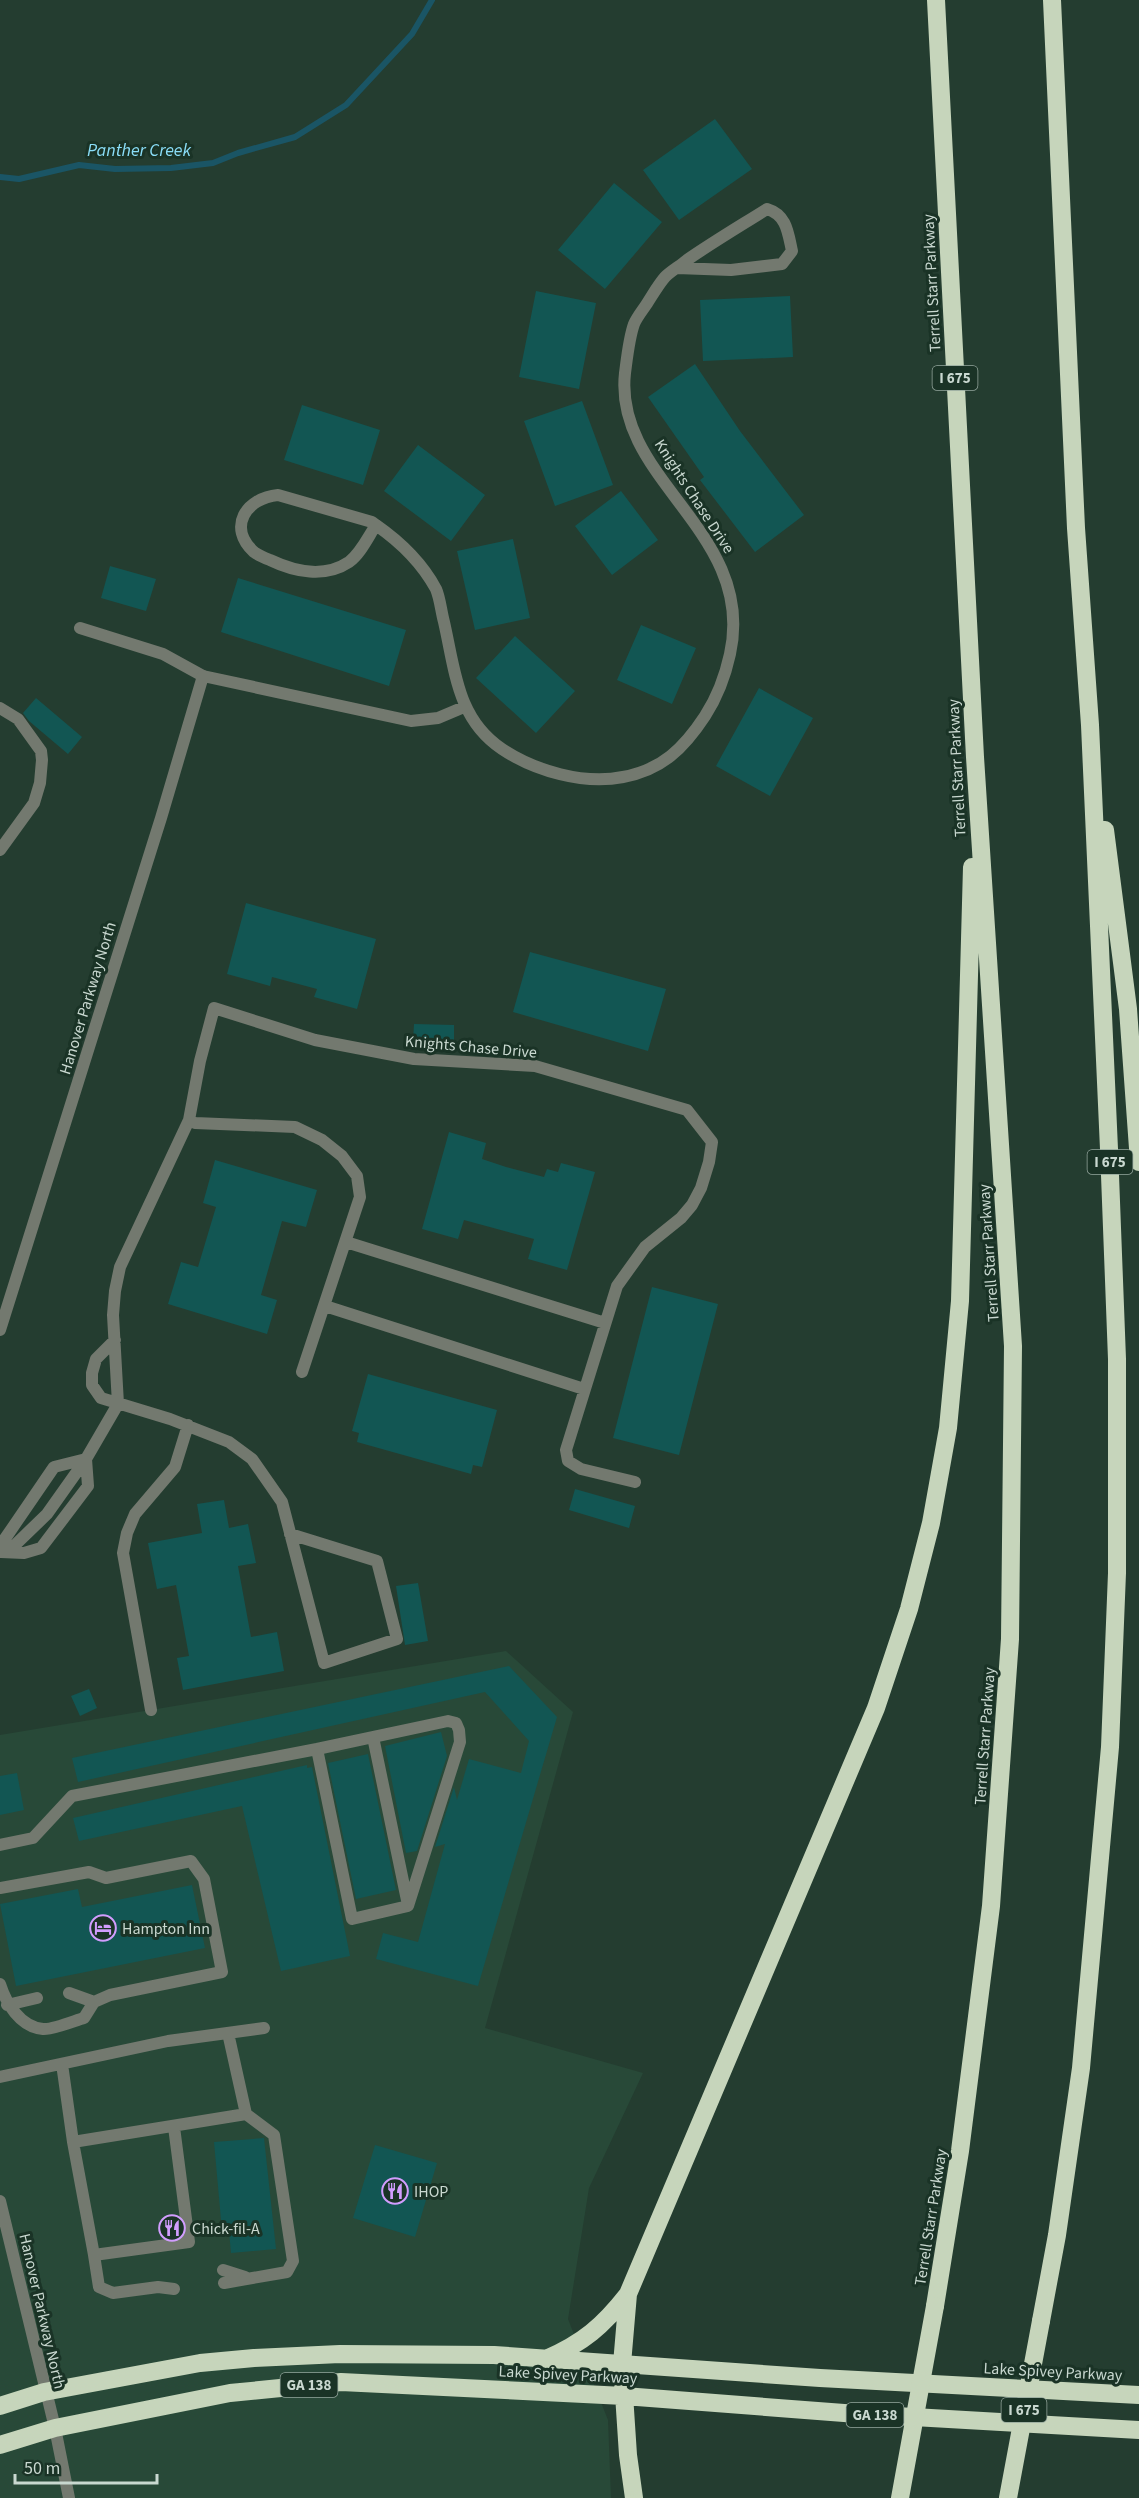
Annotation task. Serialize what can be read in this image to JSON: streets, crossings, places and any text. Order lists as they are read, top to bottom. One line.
{"streets":{"highway":["Terrell Starr Parkway","I 675","Lake Spivey Parkway","GA 138"],"street":["Knights Chase Drive","Hanover Parkway North"]},"crossings":[["Hanover Parkway North","Lake Spivey Parkway"]],"water":["Panther Creek"],"places":{"hotel":["Hampton Inn"],"restaurant":["IHOP","Chick-fil-A"]},"scale_bar":"50 m"}
